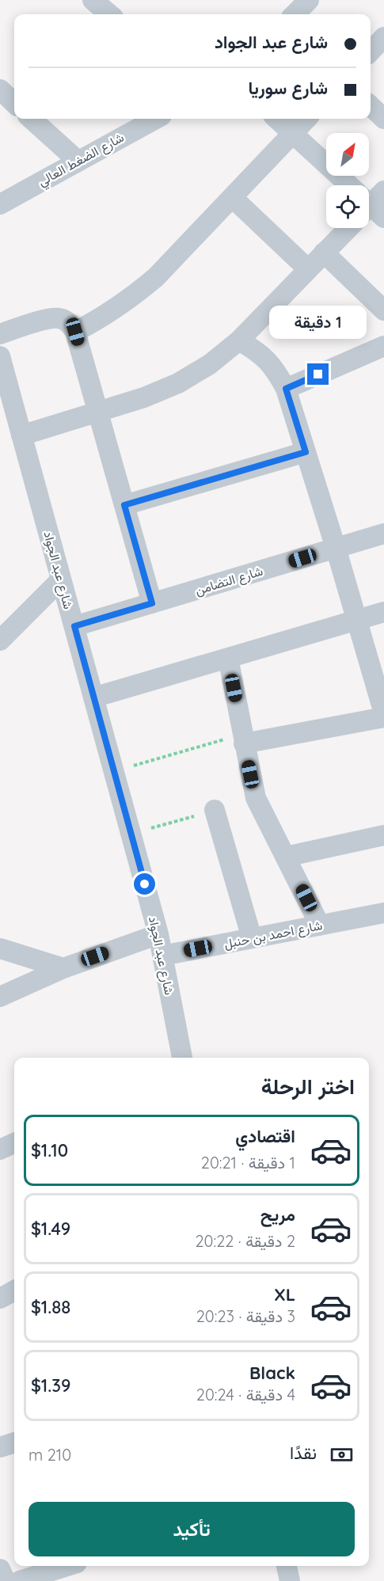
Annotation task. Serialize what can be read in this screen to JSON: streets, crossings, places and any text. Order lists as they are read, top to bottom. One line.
{"streets":{"street":["شارع الضغط العالي","شارع عبد الجواد","شارع التضامن","شارع احمد بن حنبل"]},"crossings":[["شارع عبد الجواد","شارع التضامن"],["شارع عبد الجواد","شارع احمد بن حنبل"]],"north":"top right","page":{"banner":["شارع عبد الجواد","شارع سوريا"],"bubble":"1 دقيقة","heading":"اختر الرحلة","list":[{"name":"اقتصادي","note":"1 دقيقة · 20:21","value":"$1.10"},{"name":"مريح","note":"2 دقيقة · 20:22","value":"$1.49"},{"name":"XL","note":"3 دقيقة · 20:23","value":"$1.88"},{"name":"Black","note":"4 دقيقة · 20:24","value":"$1.39"}],"pay":["نقدًا","210 m"],"buttons":"تأكيد"}}
